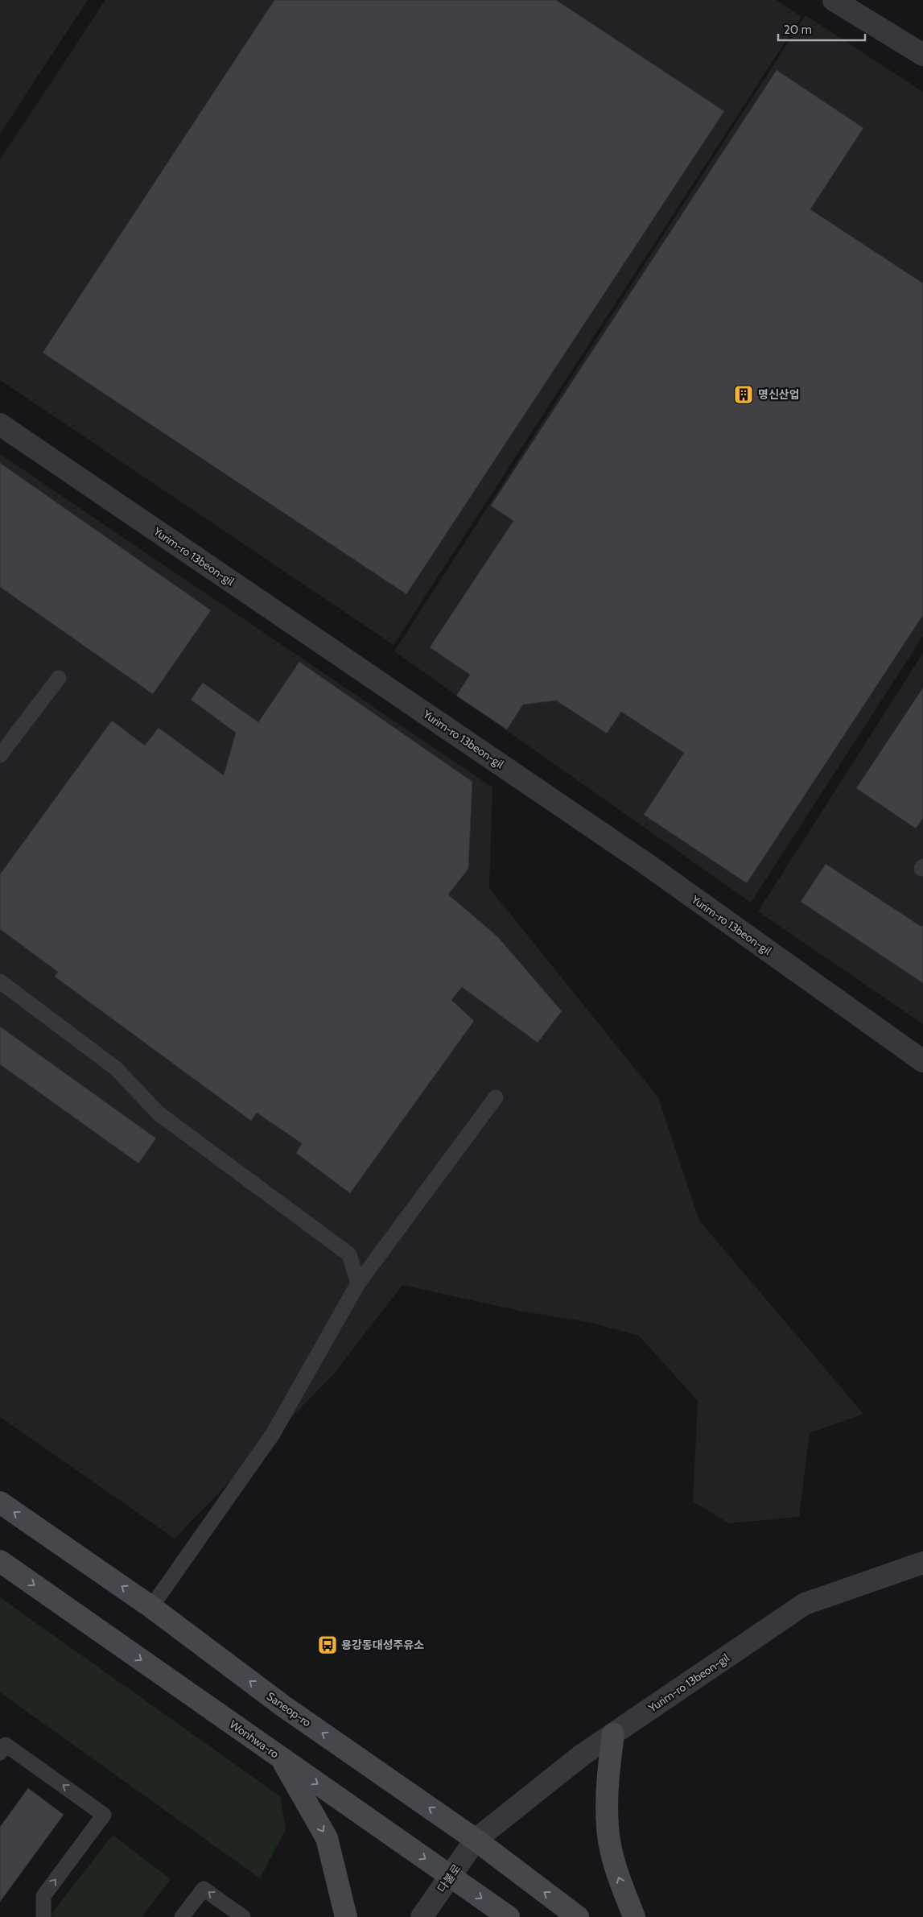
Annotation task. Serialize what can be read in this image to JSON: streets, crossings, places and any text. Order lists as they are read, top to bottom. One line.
{"streets":{"street":["Yurim-ro 13beon-gil","Saneop-ro","Wonhwa-ro","다불로"]},"crossings":[["Yurim-ro 13beon-gil","Saneop-ro"],["Yurim-ro 13beon-gil","다불로"],["Saneop-ro","다불로"],["Wonhwa-ro","다불로"]],"one_way":["Saneop-ro","Wonhwa-ro"],"places":{"building":["명신산업"],"bus stop":["용강동대성주유소"]},"scale_bar":"20 m"}
